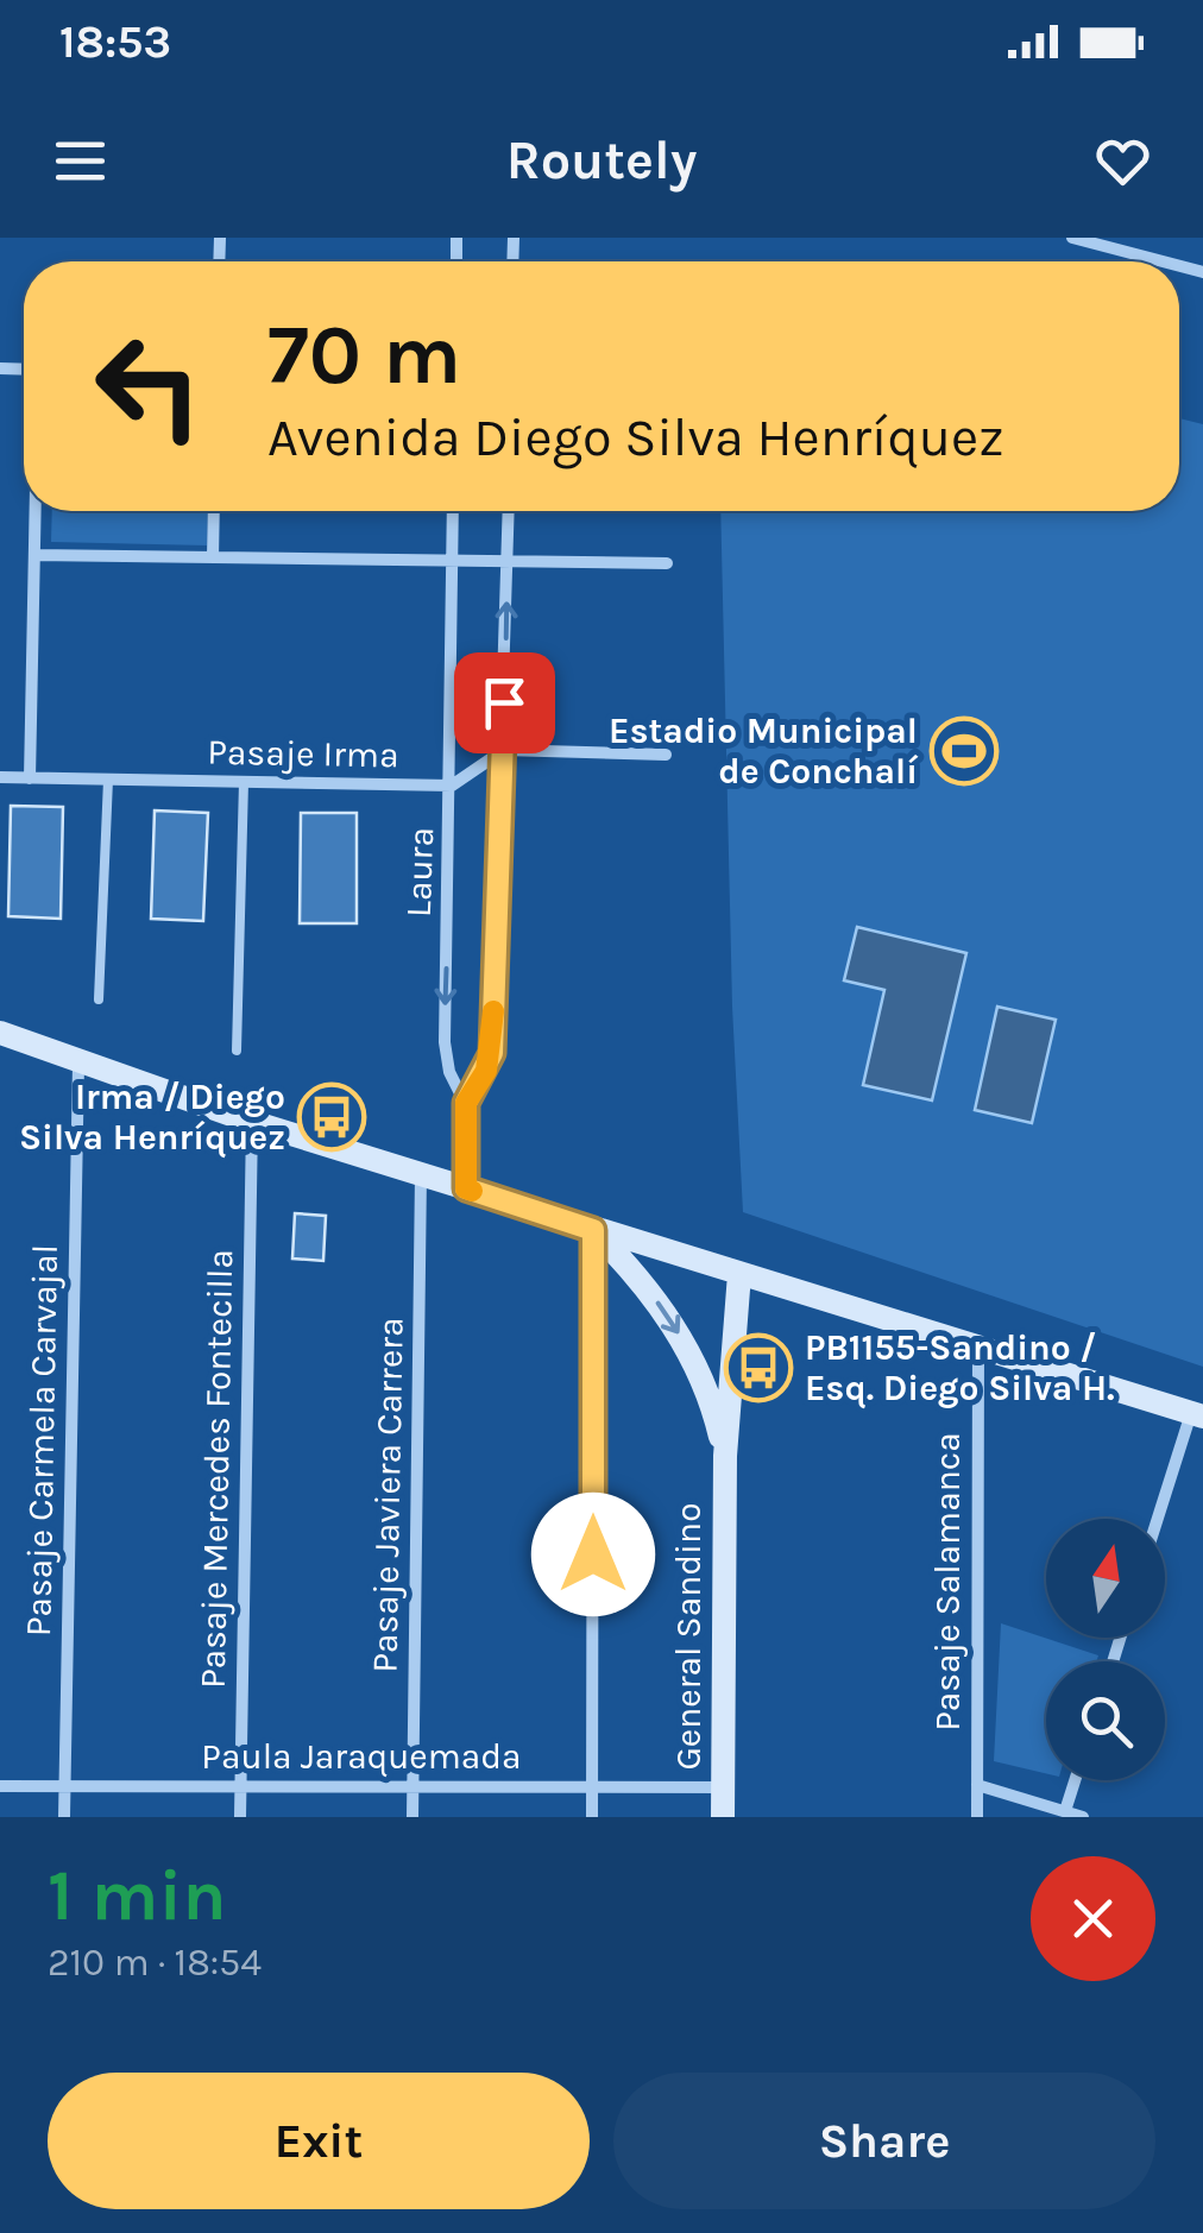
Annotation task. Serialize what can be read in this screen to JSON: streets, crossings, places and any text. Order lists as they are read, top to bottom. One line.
{"streets":{"main road":["General Sandino"],"street":["Pasaje Irma","Laura","Pasaje Carmela Carvajal","Pasaje Mercedes Fontecilla","Pasaje Javiera Carrera","Pasaje Salamanca","Paula Jaraquemada"]},"crossings":[["Pasaje Irma","Laura"],["Pasaje Carmela Carvajal","Paula Jaraquemada"],["Pasaje Mercedes Fontecilla","Paula Jaraquemada"],["Pasaje Javiera Carrera","Paula Jaraquemada"],["General Sandino","Paula Jaraquemada"]],"places":{"sports":["Estadio Municipal de Conchalí"],"bus stop":["Irma / Diego Silva Henríquez","PB1155-Sandino / Esq. Diego Silva H."]},"north":"top","page":{"status":"18:53","header":"Routely","turn":["70 m","Avenida Diego Silva Henríquez"],"heading":["1 min","210 m · 18:54"],"buttons":["Exit","Share"]}}
